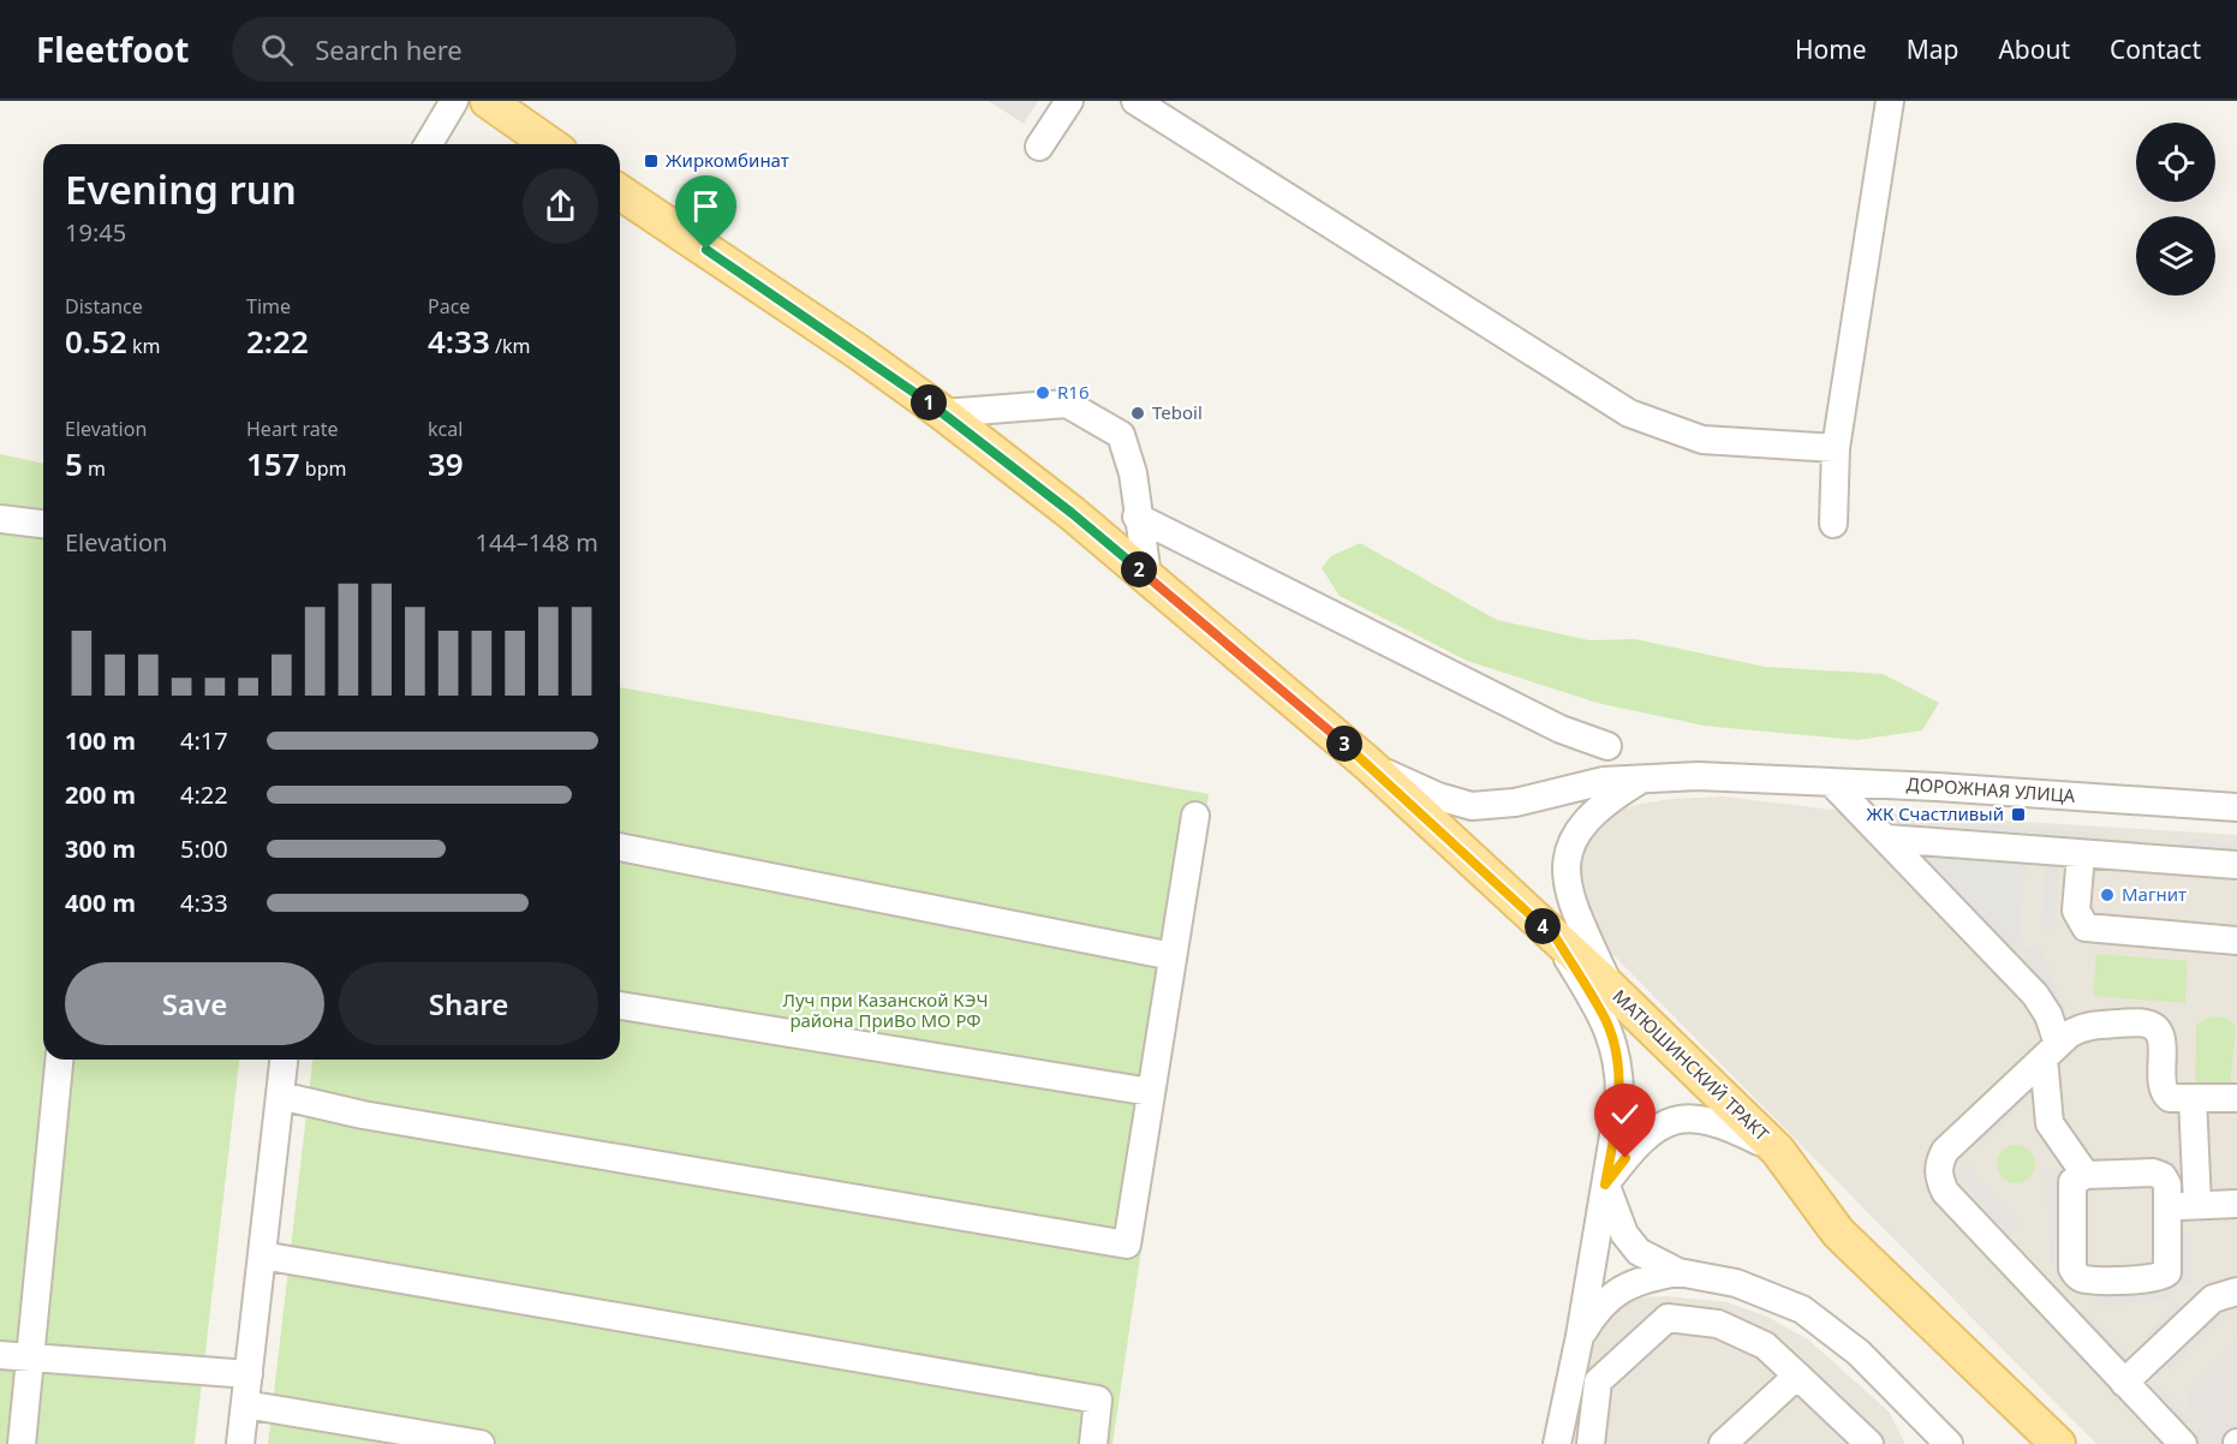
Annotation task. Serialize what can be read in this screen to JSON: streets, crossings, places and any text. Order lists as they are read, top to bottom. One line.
{"streets":{"main road":["МАТЮШИНСКИЙ ТРАКТ"],"street":["ДОРОЖНАЯ УЛИЦА"]},"crossings":[["ДОРОЖНАЯ УЛИЦА","МАТЮШИНСКИЙ ТРАКТ"]],"parks":["Луч при Казанской КЭЧ района ПриВо МО РФ"],"places":{"transit":["Жиркомбинат","ЖК Счастливый"],"other":["R16","Teboil","Магнит"]},"page":{"header":"Fleetfoot","search":"Search here","nav":["Home","Map","About","Contact"],"heading":["Evening run","19:45"],"stats":[["Distance","0.52 km"],["Time","2:22"],["Pace","4:33 /km"],["Elevation","5 m"],["Heart rate","157 bpm"],["kcal","39"]],"pins":["1","2","3","4"],"chart":["Elevation","144–148 m"],"list":[{"name":"100 m","note":"4:17"},{"name":"200 m","note":"4:22"},{"name":"300 m","note":"5:00"},{"name":"400 m","note":"4:33"}],"buttons":["Save","Share"]}}
